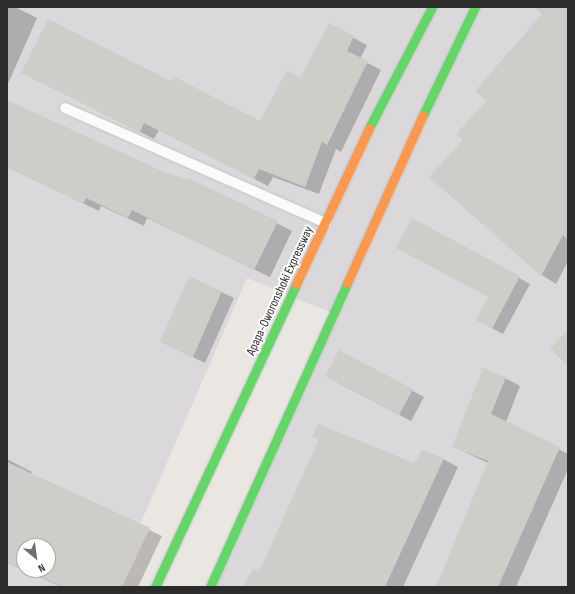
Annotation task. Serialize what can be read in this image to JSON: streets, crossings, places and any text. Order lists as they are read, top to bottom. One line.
{"streets":{"main road":["Apapa-Oworonshoki Expressway"]},"north":"bottom right"}
